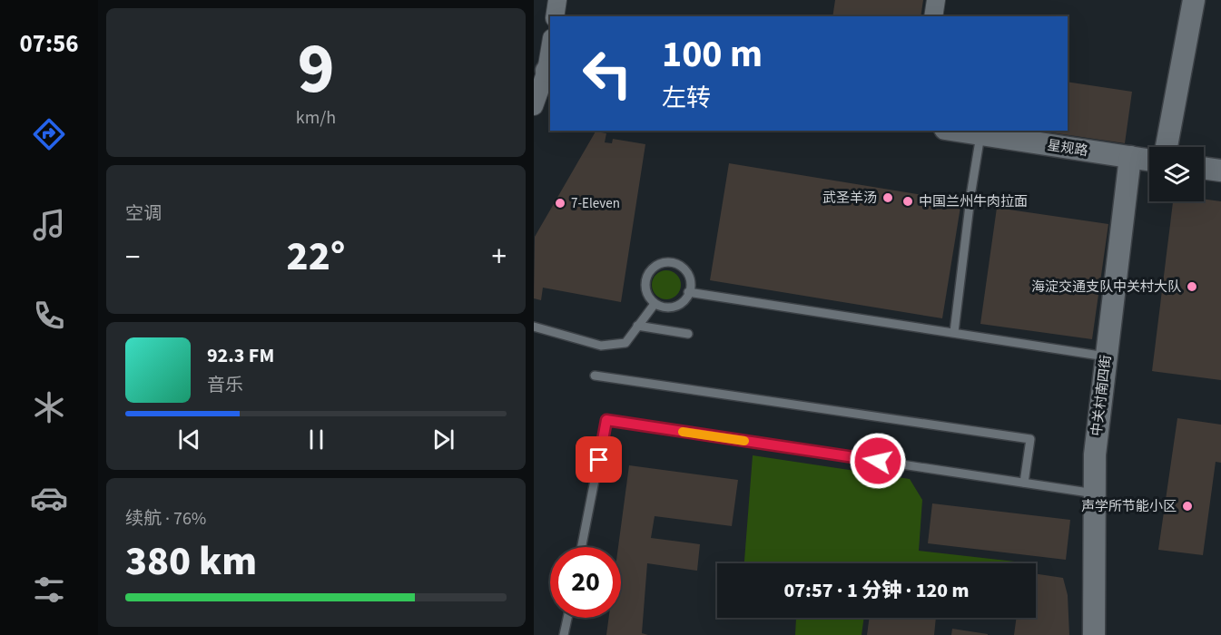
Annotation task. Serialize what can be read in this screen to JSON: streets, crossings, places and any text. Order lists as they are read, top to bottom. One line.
{"streets":{"street":["星规路","中关村南四街"]},"crossings":[["星规路","中关村南四街"]],"places":["武圣羊汤","中国兰州牛肉拉面","7-Eleven","海淀交通支队中关村大队","声学所节能小区"],"page":{"tabs":"07:56","tile":[["9","km/h"],"空调",["续航 · 76%","380 km"]],"turn":["100 m","左转"],"heat":["−","22°","+"],"song":["92.3 FM","音乐"],"limit":"20","trip":"07:57 · 1 分钟 · 120 m"}}
